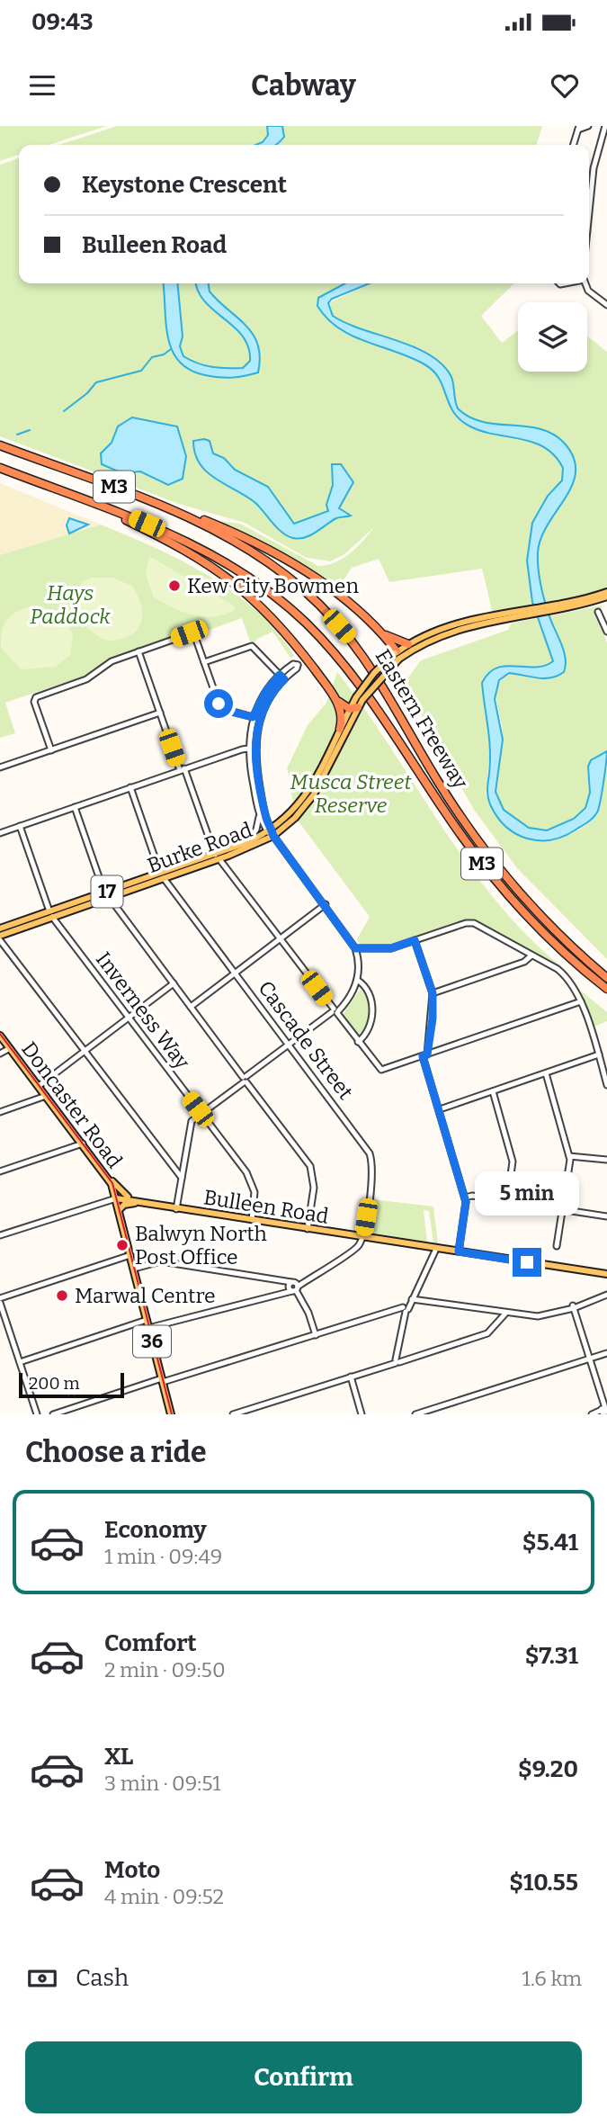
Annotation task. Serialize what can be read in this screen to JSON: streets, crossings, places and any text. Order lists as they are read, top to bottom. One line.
{"streets":{"highway":["M3","Eastern Freeway"],"main road":["Burke Road","17","Doncaster Road","Bulleen Road","36"],"street":["Inverness Way","Cascade Street"]},"crossings":[["Burke Road","Inverness Way"],["Burke Road","Cascade Street"],["Inverness Way","Bulleen Road"],["Cascade Street","Bulleen Road"],["Doncaster Road","Bulleen Road"]],"parks":["Hays Paddock","Musca Street Reserve"],"places":["Kew City Bowmen","Balwyn North Post Office","Marwal Centre"],"scale_bar":"200 m","page":{"status":"09:43","header":"Cabway","banner":["Keystone Crescent","Bulleen Road"],"bubble":"5 min","scale":"200 m","heading":"Choose a ride","list":[{"name":"Economy","note":"1 min · 09:49","value":"$5.41"},{"name":"Comfort","note":"2 min · 09:50","value":"$7.31"},{"name":"XL","note":"3 min · 09:51","value":"$9.20"},{"name":"Moto","note":"4 min · 09:52","value":"$10.55"}],"pay":["Cash","1.6 km"],"buttons":"Confirm"}}
